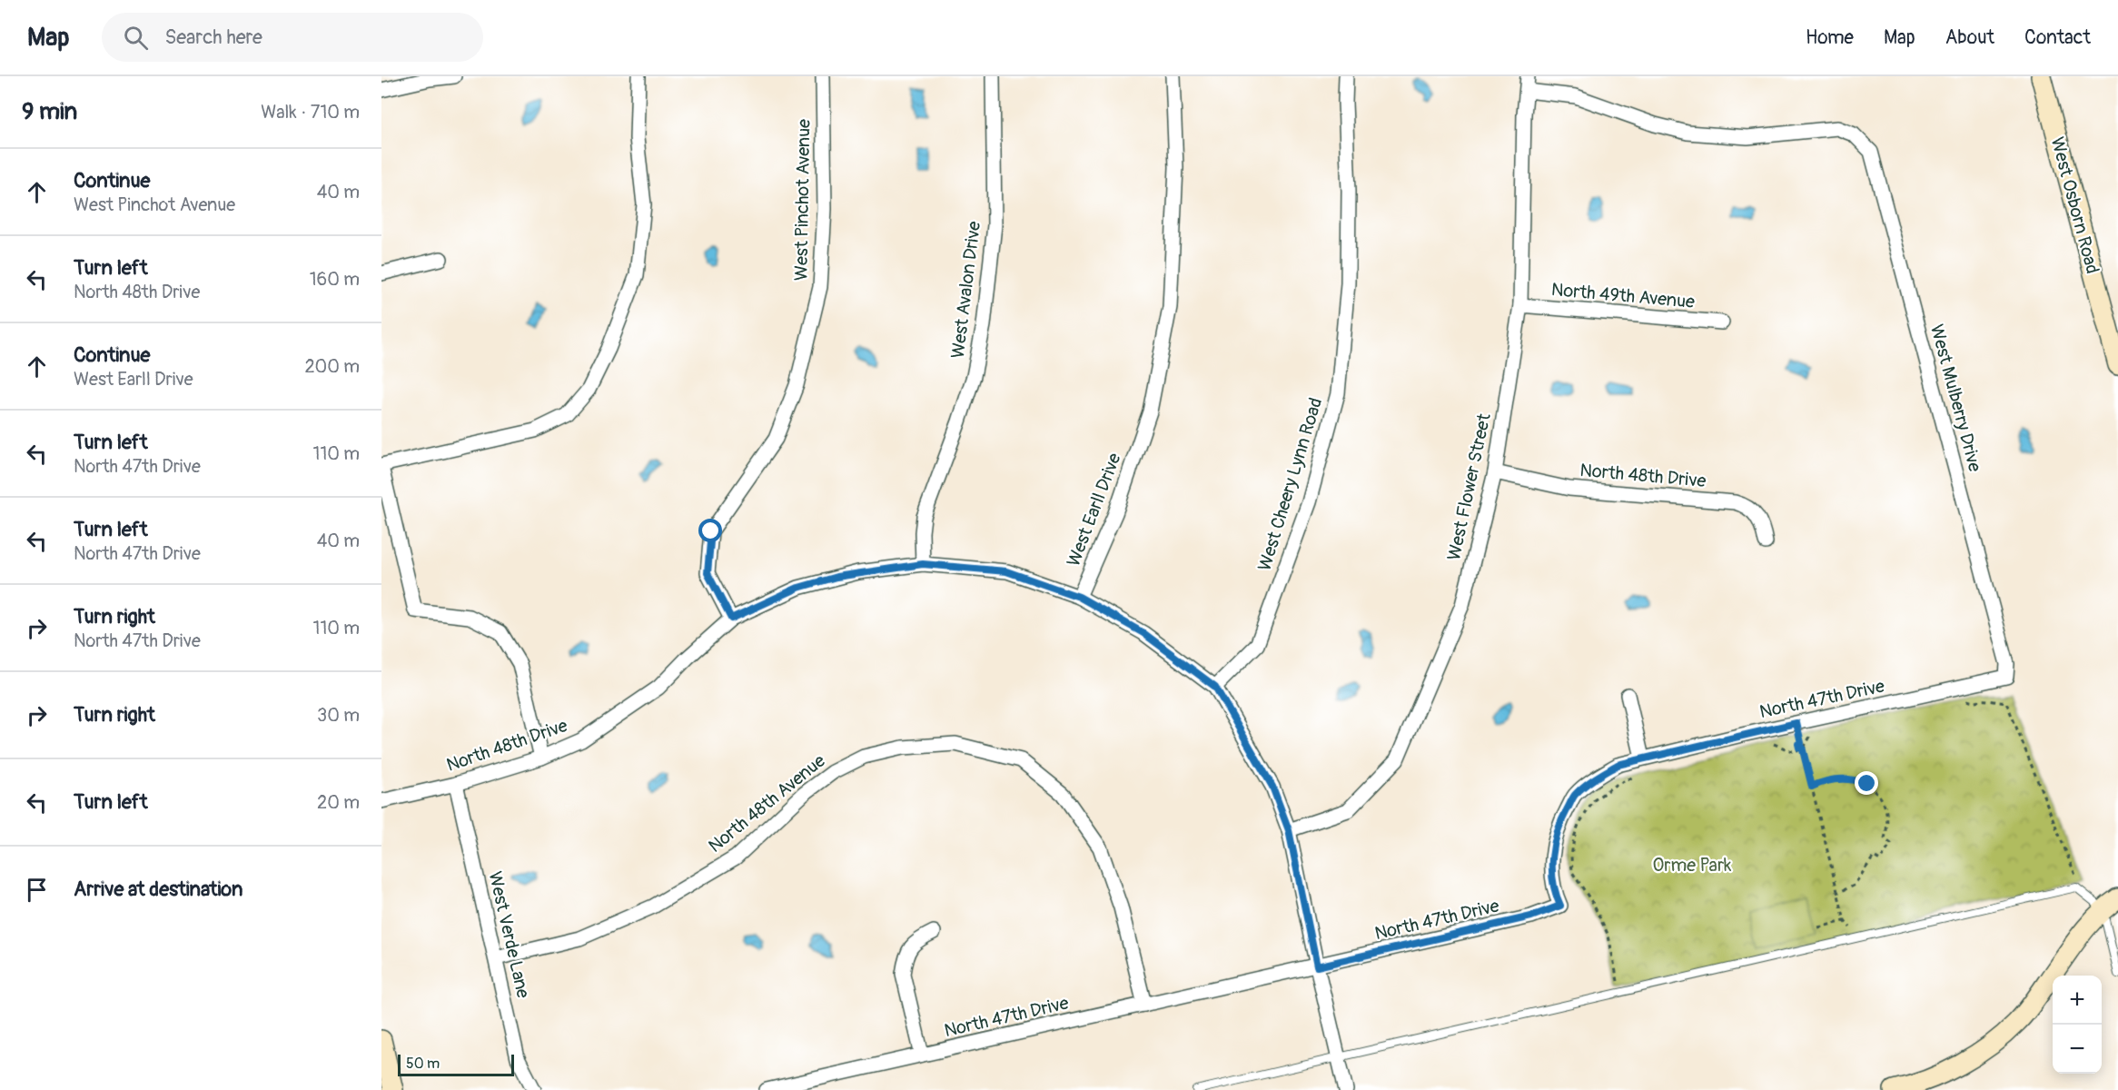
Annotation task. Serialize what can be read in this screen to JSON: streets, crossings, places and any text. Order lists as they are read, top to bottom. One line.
{"streets":{"street":["West Pinchot Avenue","West Osborn Road","West Avalon Drive","North 49th Avenue","West Mulberry Drive","North 48th Drive","West Cheery Lynn Road","West Flower Street","West Earll Drive","North 47th Drive","North 48th Avenue","West Verde Lane"]},"crossings":[["West Pinchot Avenue","North 48th Drive"],["West Avalon Drive","North 48th Drive"],["North 49th Avenue","West Flower Street"],["West Mulberry Drive","West Flower Street"],["West Mulberry Drive","North 47th Drive"],["North 48th Drive","West Flower Street"],["North 48th Drive","West Earll Drive"],["North 48th Drive","West Verde Lane"],["North 47th Drive","North 48th Avenue"],["North 48th Avenue","West Verde Lane"]],"parks":["Orme Park"],"scale_bar":"50 m","page":{"header":"Map","search":"Search here","nav":["Home","Map","About","Contact"],"heading":["9 min","Walk · 710 m"],"list":[["Continue","West Pinchot Avenue","40 m"],["Turn left","North 48th Drive","160 m"],["Continue","West Earll Drive","200 m"],["Turn left","North 47th Drive","110 m"],["Turn left","North 47th Drive","40 m"],["Turn right","North 47th Drive","110 m"],["Turn right","30 m"],["Turn left","20 m"],"Arrive at destination"],"map_buttons":["+","−"],"scale":"50 m"}}
